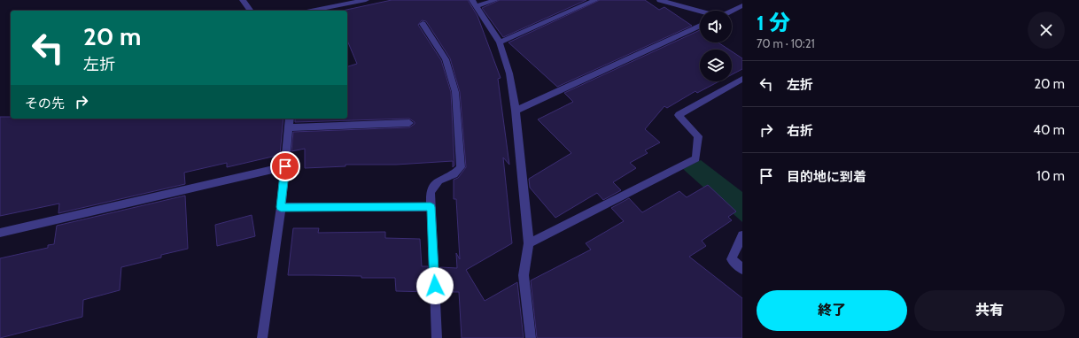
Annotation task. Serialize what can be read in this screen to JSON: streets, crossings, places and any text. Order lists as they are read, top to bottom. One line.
{"page":{"heading":["1 分","70 m · 10:21"],"turn":["20 m","左折"],"list":[{"name":"左折","value":"20 m"},{"name":"右折","value":"40 m"},{"name":"目的地に到着","value":"10 m"}],"then":"その先","buttons":["終了","共有"]}}
